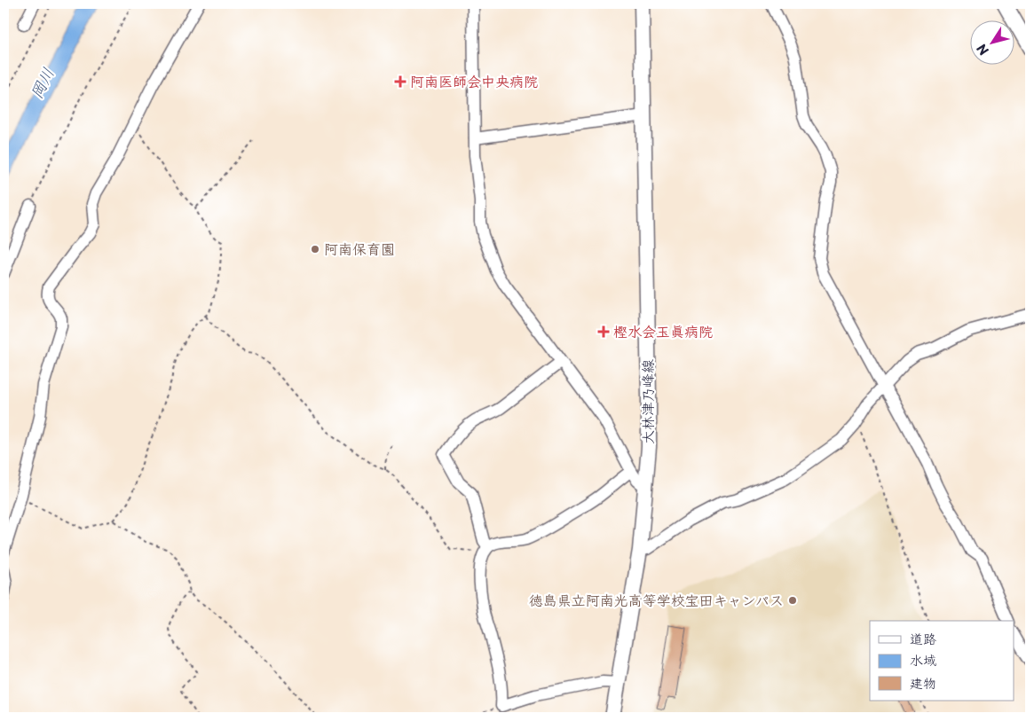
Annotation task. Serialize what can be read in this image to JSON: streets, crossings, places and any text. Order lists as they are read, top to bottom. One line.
{"streets":{"main road":["大林津乃峰線"]},"water":["岡川"],"places":{"health":["阿南医師会中央病院","樫水会玉眞病院"],"other":["阿南保育園","徳島県立阿南光高等学校宝田キャンパス"]},"legend":["道路","水域","建物"],"north":"bottom left"}
